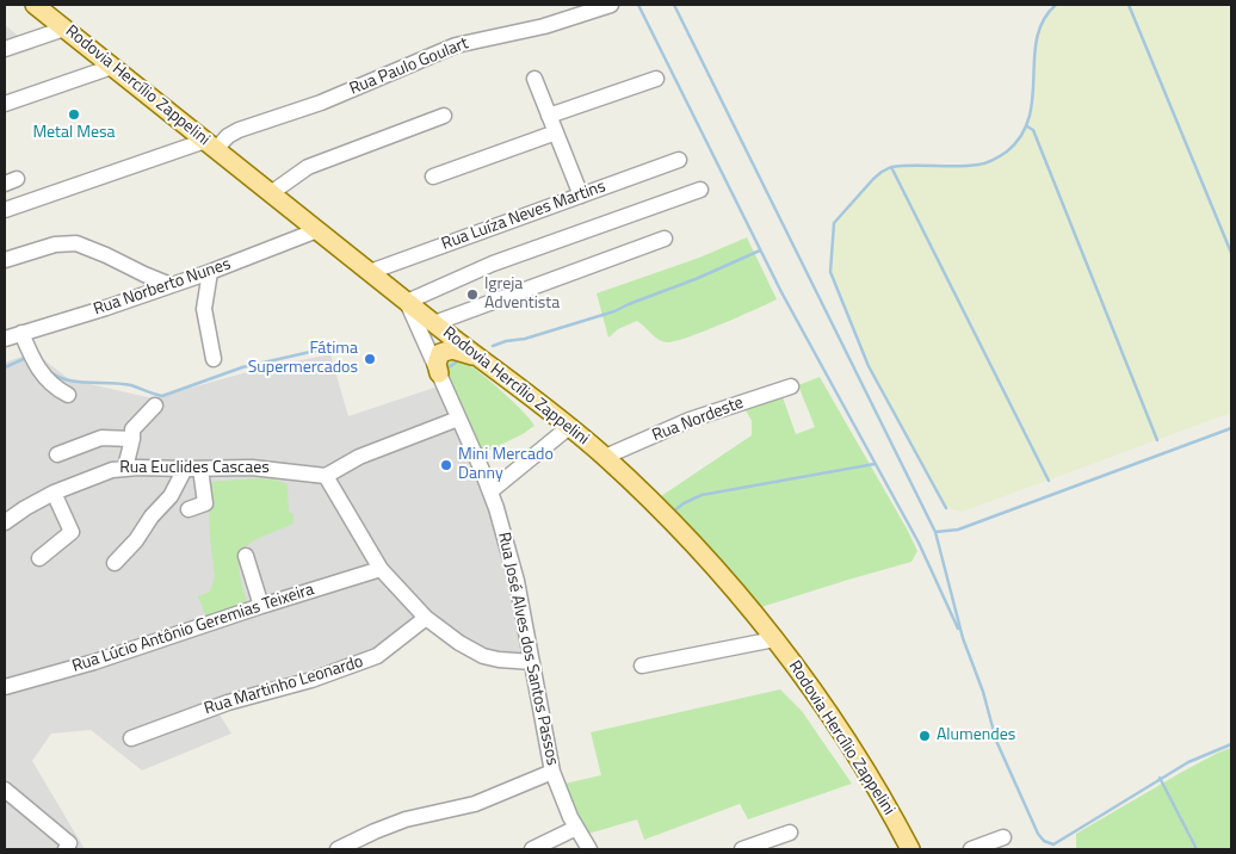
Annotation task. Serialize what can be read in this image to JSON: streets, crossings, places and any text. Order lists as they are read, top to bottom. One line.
{"streets":{"main road":["Rodovia Hercílio Zappelini"],"street":["Rua Paulo Goulart","Rua Luíza Neves Martins","Rua Norberto Nunes","Rua Nordeste","Rua Euclides Cascaes","Rua Lúcio Antônio Geremias Teixeira","Rua José Alves dos Santos Passos","Rua Martinho Leonardo"]},"crossings":[["Rua Paulo Goulart","Rodovia Hercílio Zappelini"],["Rodovia Hercílio Zappelini","Rua Luíza Neves Martins"],["Rodovia Hercílio Zappelini","Rua Norberto Nunes"],["Rodovia Hercílio Zappelini","Rua Nordeste"],["Rodovia Hercílio Zappelini","Rua José Alves dos Santos Passos"]],"places":["Metal Mesa","Igreja Adventista","Fátima Supermercados","Mini Mercado Danny","Alumendes"]}
